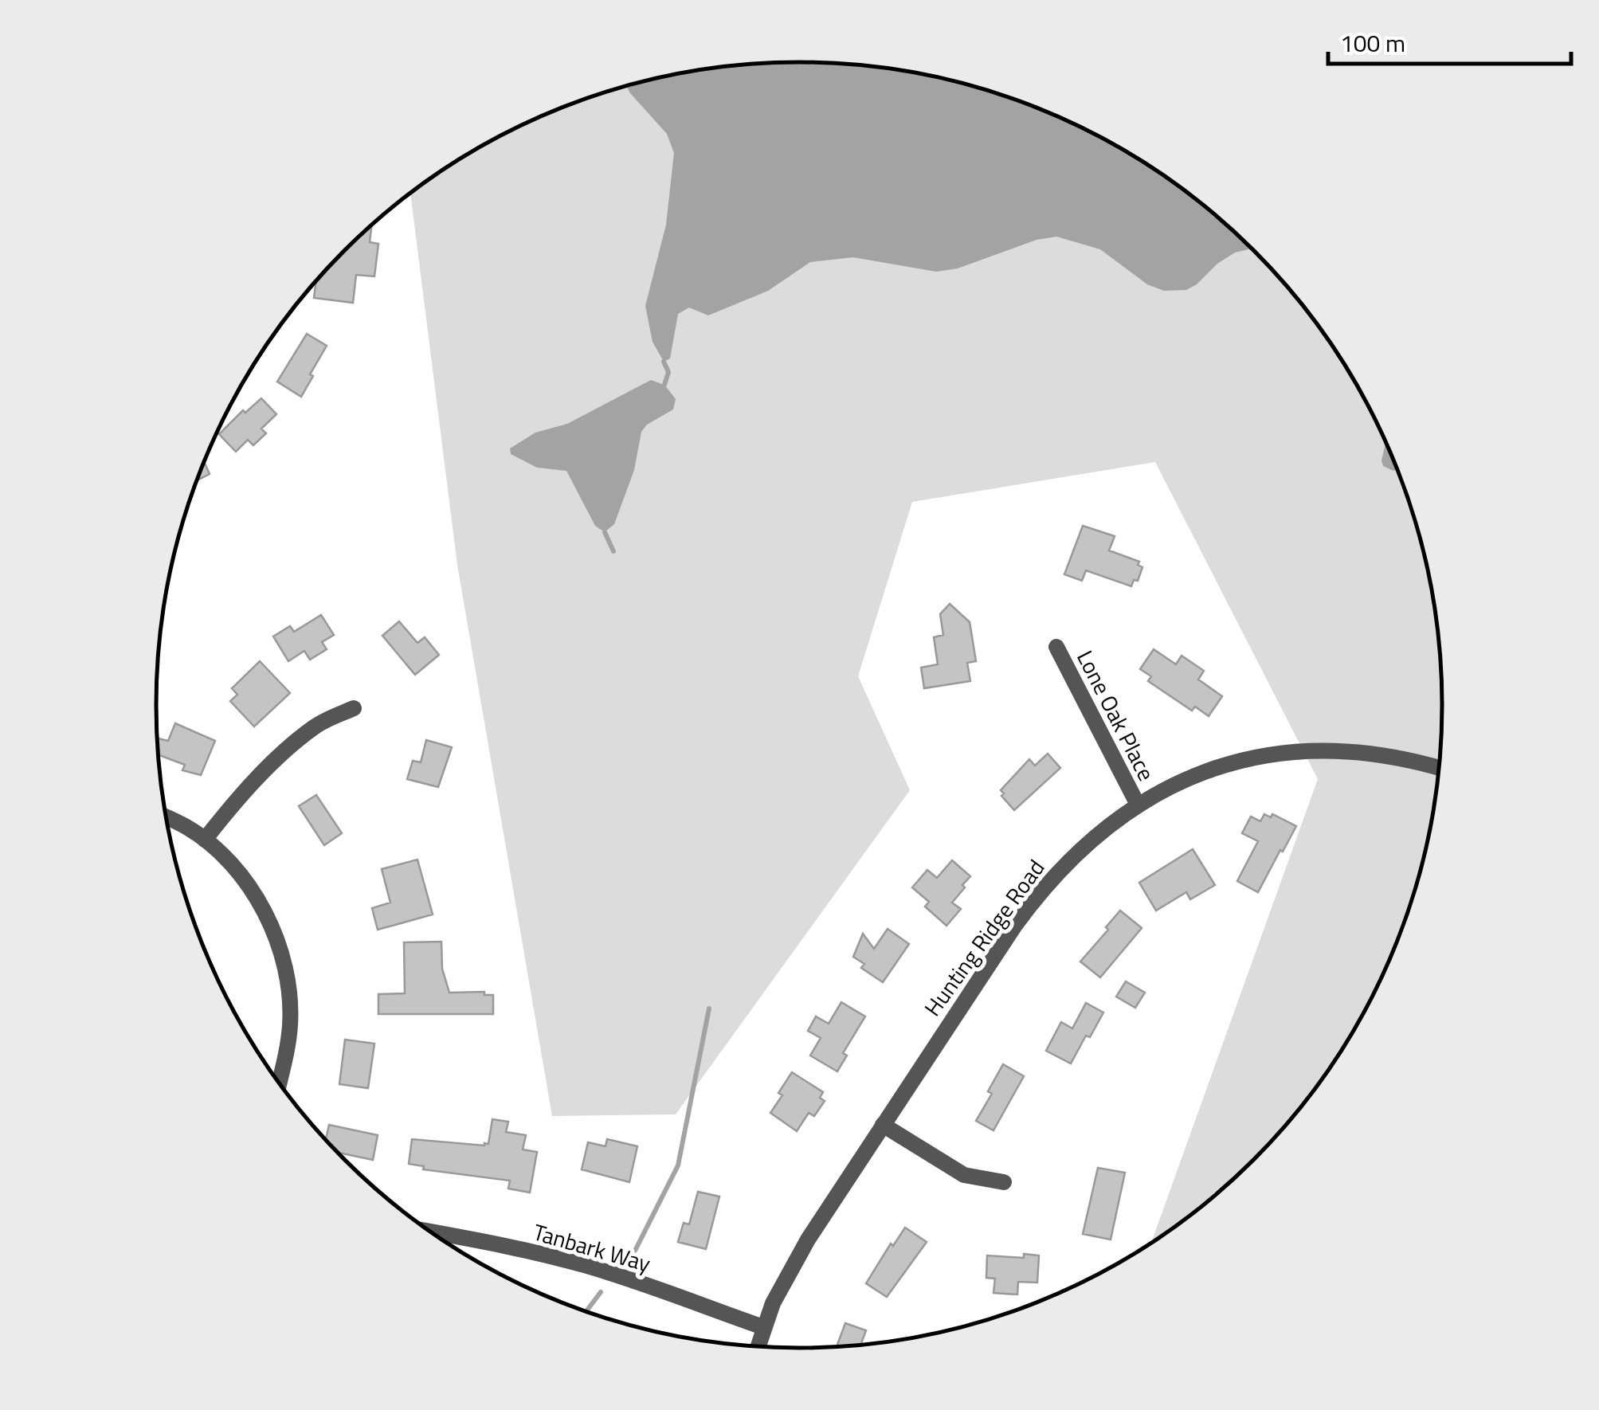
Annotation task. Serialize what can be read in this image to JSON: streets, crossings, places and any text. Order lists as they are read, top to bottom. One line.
{"streets":{"street":["Lone Oak Place","Hunting Ridge Road","Tanbark Way"]},"crossings":[["Lone Oak Place","Hunting Ridge Road"],["Hunting Ridge Road","Tanbark Way"]],"scale_bar":"100 m"}
